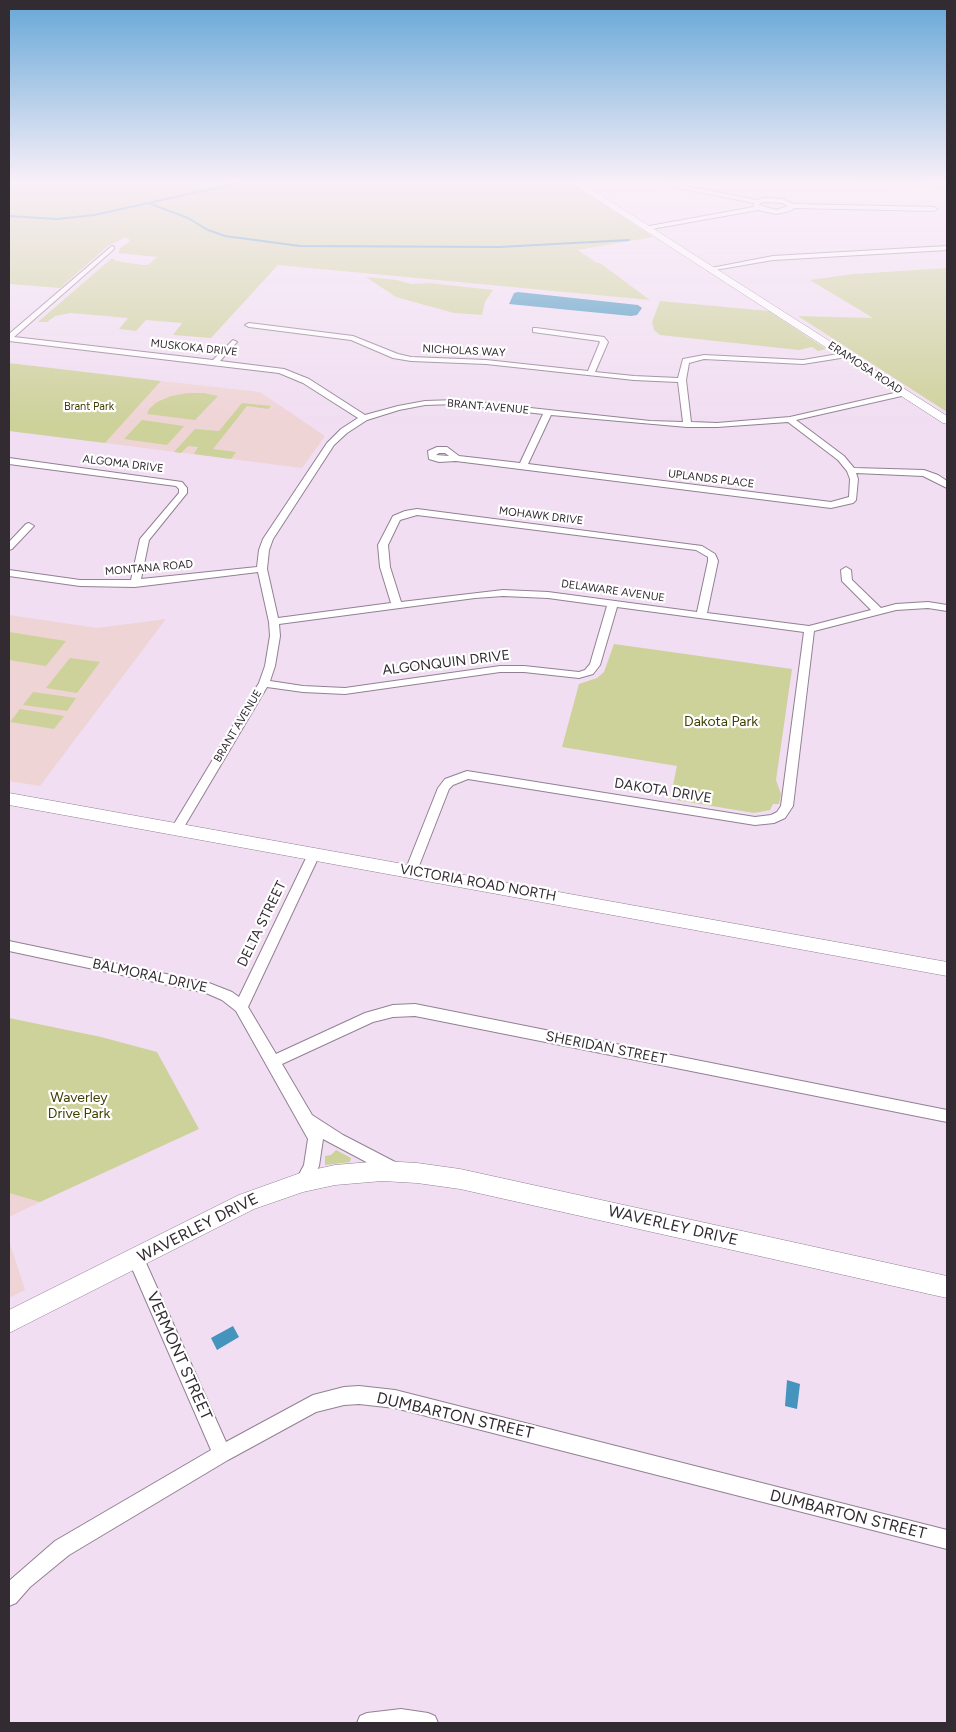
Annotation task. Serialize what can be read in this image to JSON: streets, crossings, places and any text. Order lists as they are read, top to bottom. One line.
{"streets":{"main road":["ERAMOSA ROAD","VICTORIA ROAD NORTH","WAVERLEY DRIVE"],"street":["MUSKOKA DRIVE","NICHOLAS WAY","BRANT AVENUE","ALGOMA DRIVE","UPLANDS PLACE","MOHAWK DRIVE","MONTANA ROAD","DELAWARE AVENUE","ALGONQUIN DRIVE","DAKOTA DRIVE","DELTA STREET","BALMORAL DRIVE","SHERIDAN STREET","VERMONT STREET","DUMBARTON STREET"]},"crossings":[["MUSKOKA DRIVE","BRANT AVENUE"],["ERAMOSA ROAD","BRANT AVENUE"],["BRANT AVENUE","MONTANA ROAD"],["BRANT AVENUE","DELAWARE AVENUE"],["BRANT AVENUE","ALGONQUIN DRIVE"],["BRANT AVENUE","VICTORIA ROAD NORTH"],["ALGOMA DRIVE","MONTANA ROAD"],["MOHAWK DRIVE","DELAWARE AVENUE"],["DELAWARE AVENUE","ALGONQUIN DRIVE"],["DELAWARE AVENUE","DAKOTA DRIVE"],["DAKOTA DRIVE","VICTORIA ROAD NORTH"],["VICTORIA ROAD NORTH","DELTA STREET"],["DELTA STREET","BALMORAL DRIVE"],["BALMORAL DRIVE","SHERIDAN STREET"],["BALMORAL DRIVE","WAVERLEY DRIVE"],["WAVERLEY DRIVE","VERMONT STREET"],["VERMONT STREET","DUMBARTON STREET"]],"parks":["Brant Park","Dakota Park","Waverley Drive Park"]}
